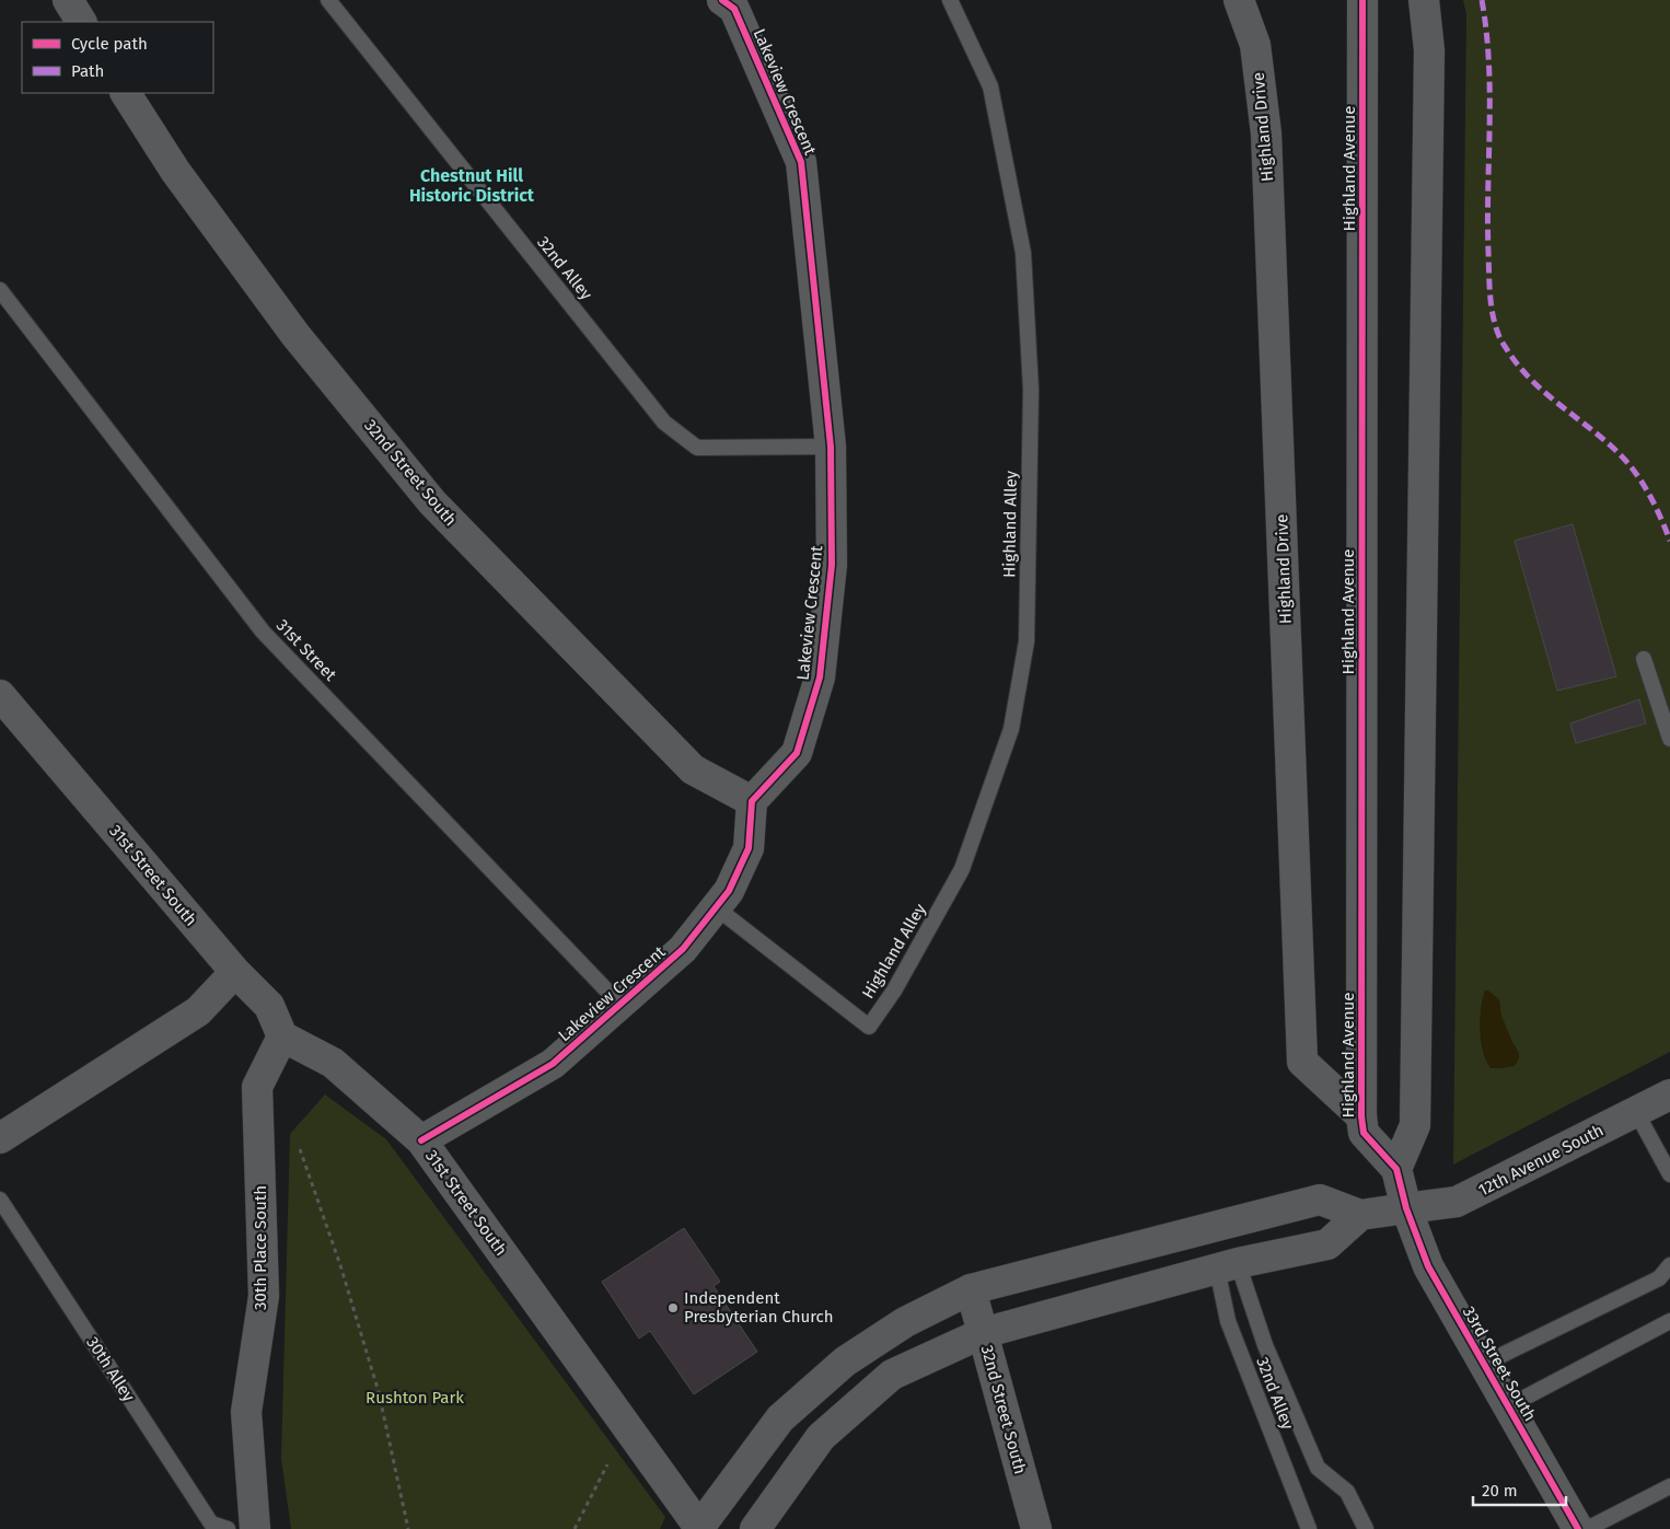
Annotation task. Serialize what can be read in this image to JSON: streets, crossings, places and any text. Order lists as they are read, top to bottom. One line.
{"streets":{"street":["Lakeview Crescent","Highland Drive","Highland Avenue","32nd Street South","31st Street South","12th Avenue South","30th Place South","33rd Street South"],"lane":["32nd Alley","Highland Alley","31st Street","30th Alley"]},"crossings":[["Lakeview Crescent","32nd Alley"],["Lakeview Crescent","32nd Street South"],["Lakeview Crescent","Highland Alley"],["Lakeview Crescent","31st Street"],["Lakeview Crescent","31st Street South"],["Highland Drive","Highland Avenue"],["Highland Avenue","12th Avenue South"],["Highland Avenue","33rd Street South"],["31st Street South","30th Place South"],["12th Avenue South","33rd Street South"]],"districts":["Chestnut Hill Historic District"],"parks":["Rushton Park"],"places":["Independent Presbyterian Church"],"legend":["Cycle path","Path"],"scale_bar":"20 m"}
